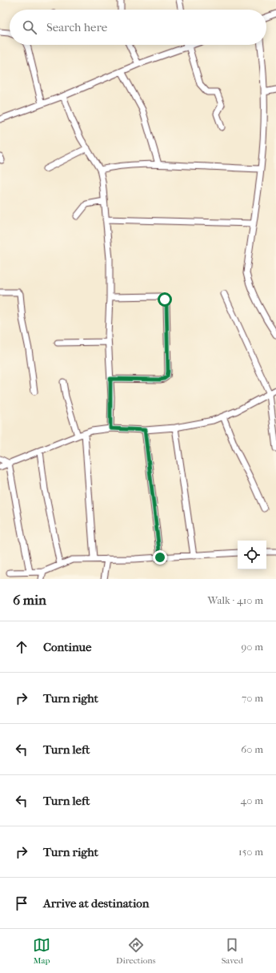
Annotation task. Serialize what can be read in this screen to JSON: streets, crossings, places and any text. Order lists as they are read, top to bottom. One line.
{"page":{"search":"Search here","heading":["6 min","Walk · 410 m"],"list":[["Continue","90 m"],["Turn right","70 m"],["Turn left","60 m"],["Turn left","40 m"],["Turn right","150 m"],"Arrive at destination"],"nav":["Map","Directions","Saved"]}}
